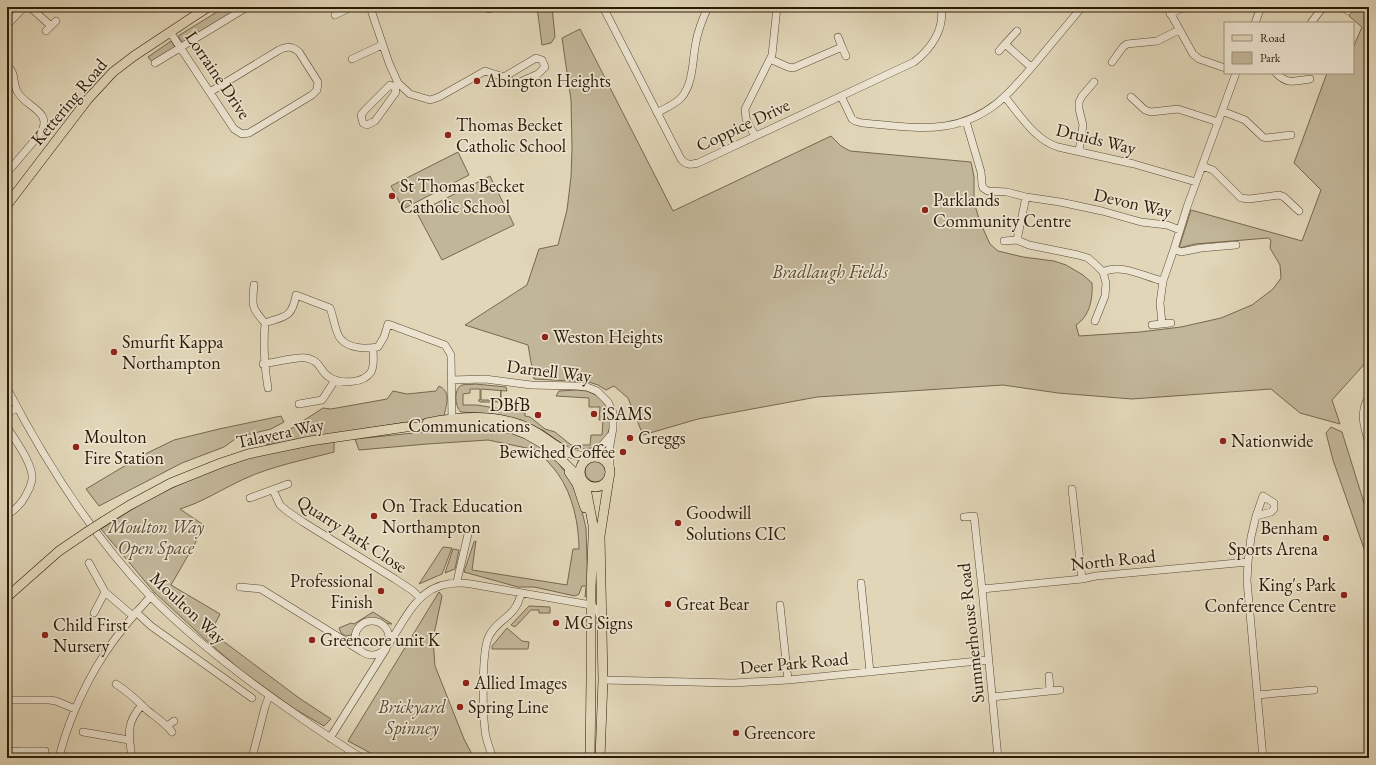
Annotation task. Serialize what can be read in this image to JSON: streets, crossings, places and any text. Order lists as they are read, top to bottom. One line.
{"streets":{"main road":["Kettering Road","Talavera Way"],"street":["Lorraine Drive","Coppice Drive","Druids Way","Devon Way","Darnell Way","Quarry Park Close","North Road","Moulton Way","Summerhouse Road","Deer Park Road"]},"crossings":[["Lorraine Drive","Kettering Road"],["Darnell Way","Talavera Way"],["North Road","Summerhouse Road"],["Summerhouse Road","Deer Park Road"]],"parks":["Bradlaugh Fields","Moulton Way Open Space","Brickyard Spinney"],"places":["Abington Heights","Thomas Becket Catholic School","St Thomas Becket Catholic School","Parklands Community Centre","Weston Heights","Smurfit Kappa Northampton","iSAMS","DBfB Communications","Greggs","Nationwide","Moulton Fire Station","Bewiched Coffee","On Track Education Northampton","Goodwill Solutions CIC","Benham Sports Arena","Professional Finish","King's Park Conference Centre","Great Bear","MG Signs","Child First Nursery","Greencore unit K","Allied Images","Spring Line","Greencore"],"legend":["Road","Park"]}
